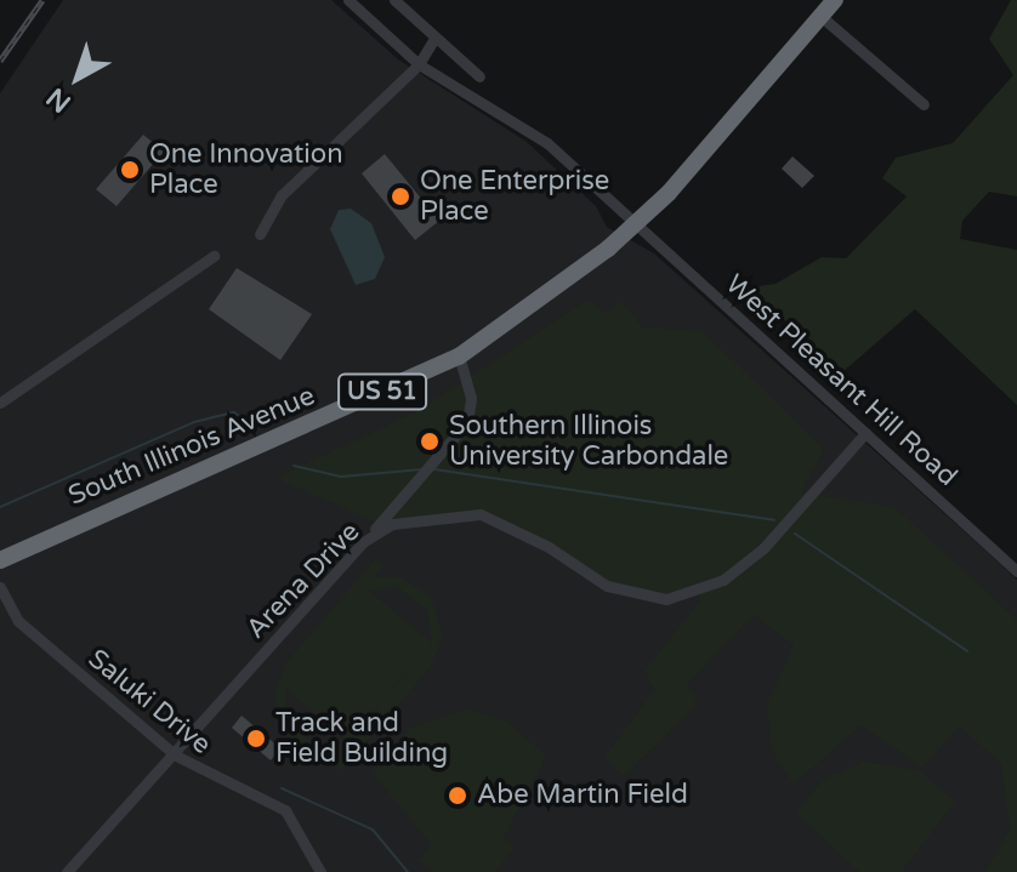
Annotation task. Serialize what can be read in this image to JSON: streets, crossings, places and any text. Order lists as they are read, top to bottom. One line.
{"streets":{"highway":["US 51","South Illinois Avenue"],"street":["West Pleasant Hill Road","Arena Drive","Saluki Drive"]},"crossings":[["West Pleasant Hill Road","South Illinois Avenue"],["West Pleasant Hill Road","Arena Drive"],["Arena Drive","Saluki Drive"]],"places":["One Innovation Place","One Enterprise Place","Southern Illinois University Carbondale","Track and Field Building","Abe Martin Field"],"north":"bottom left"}
